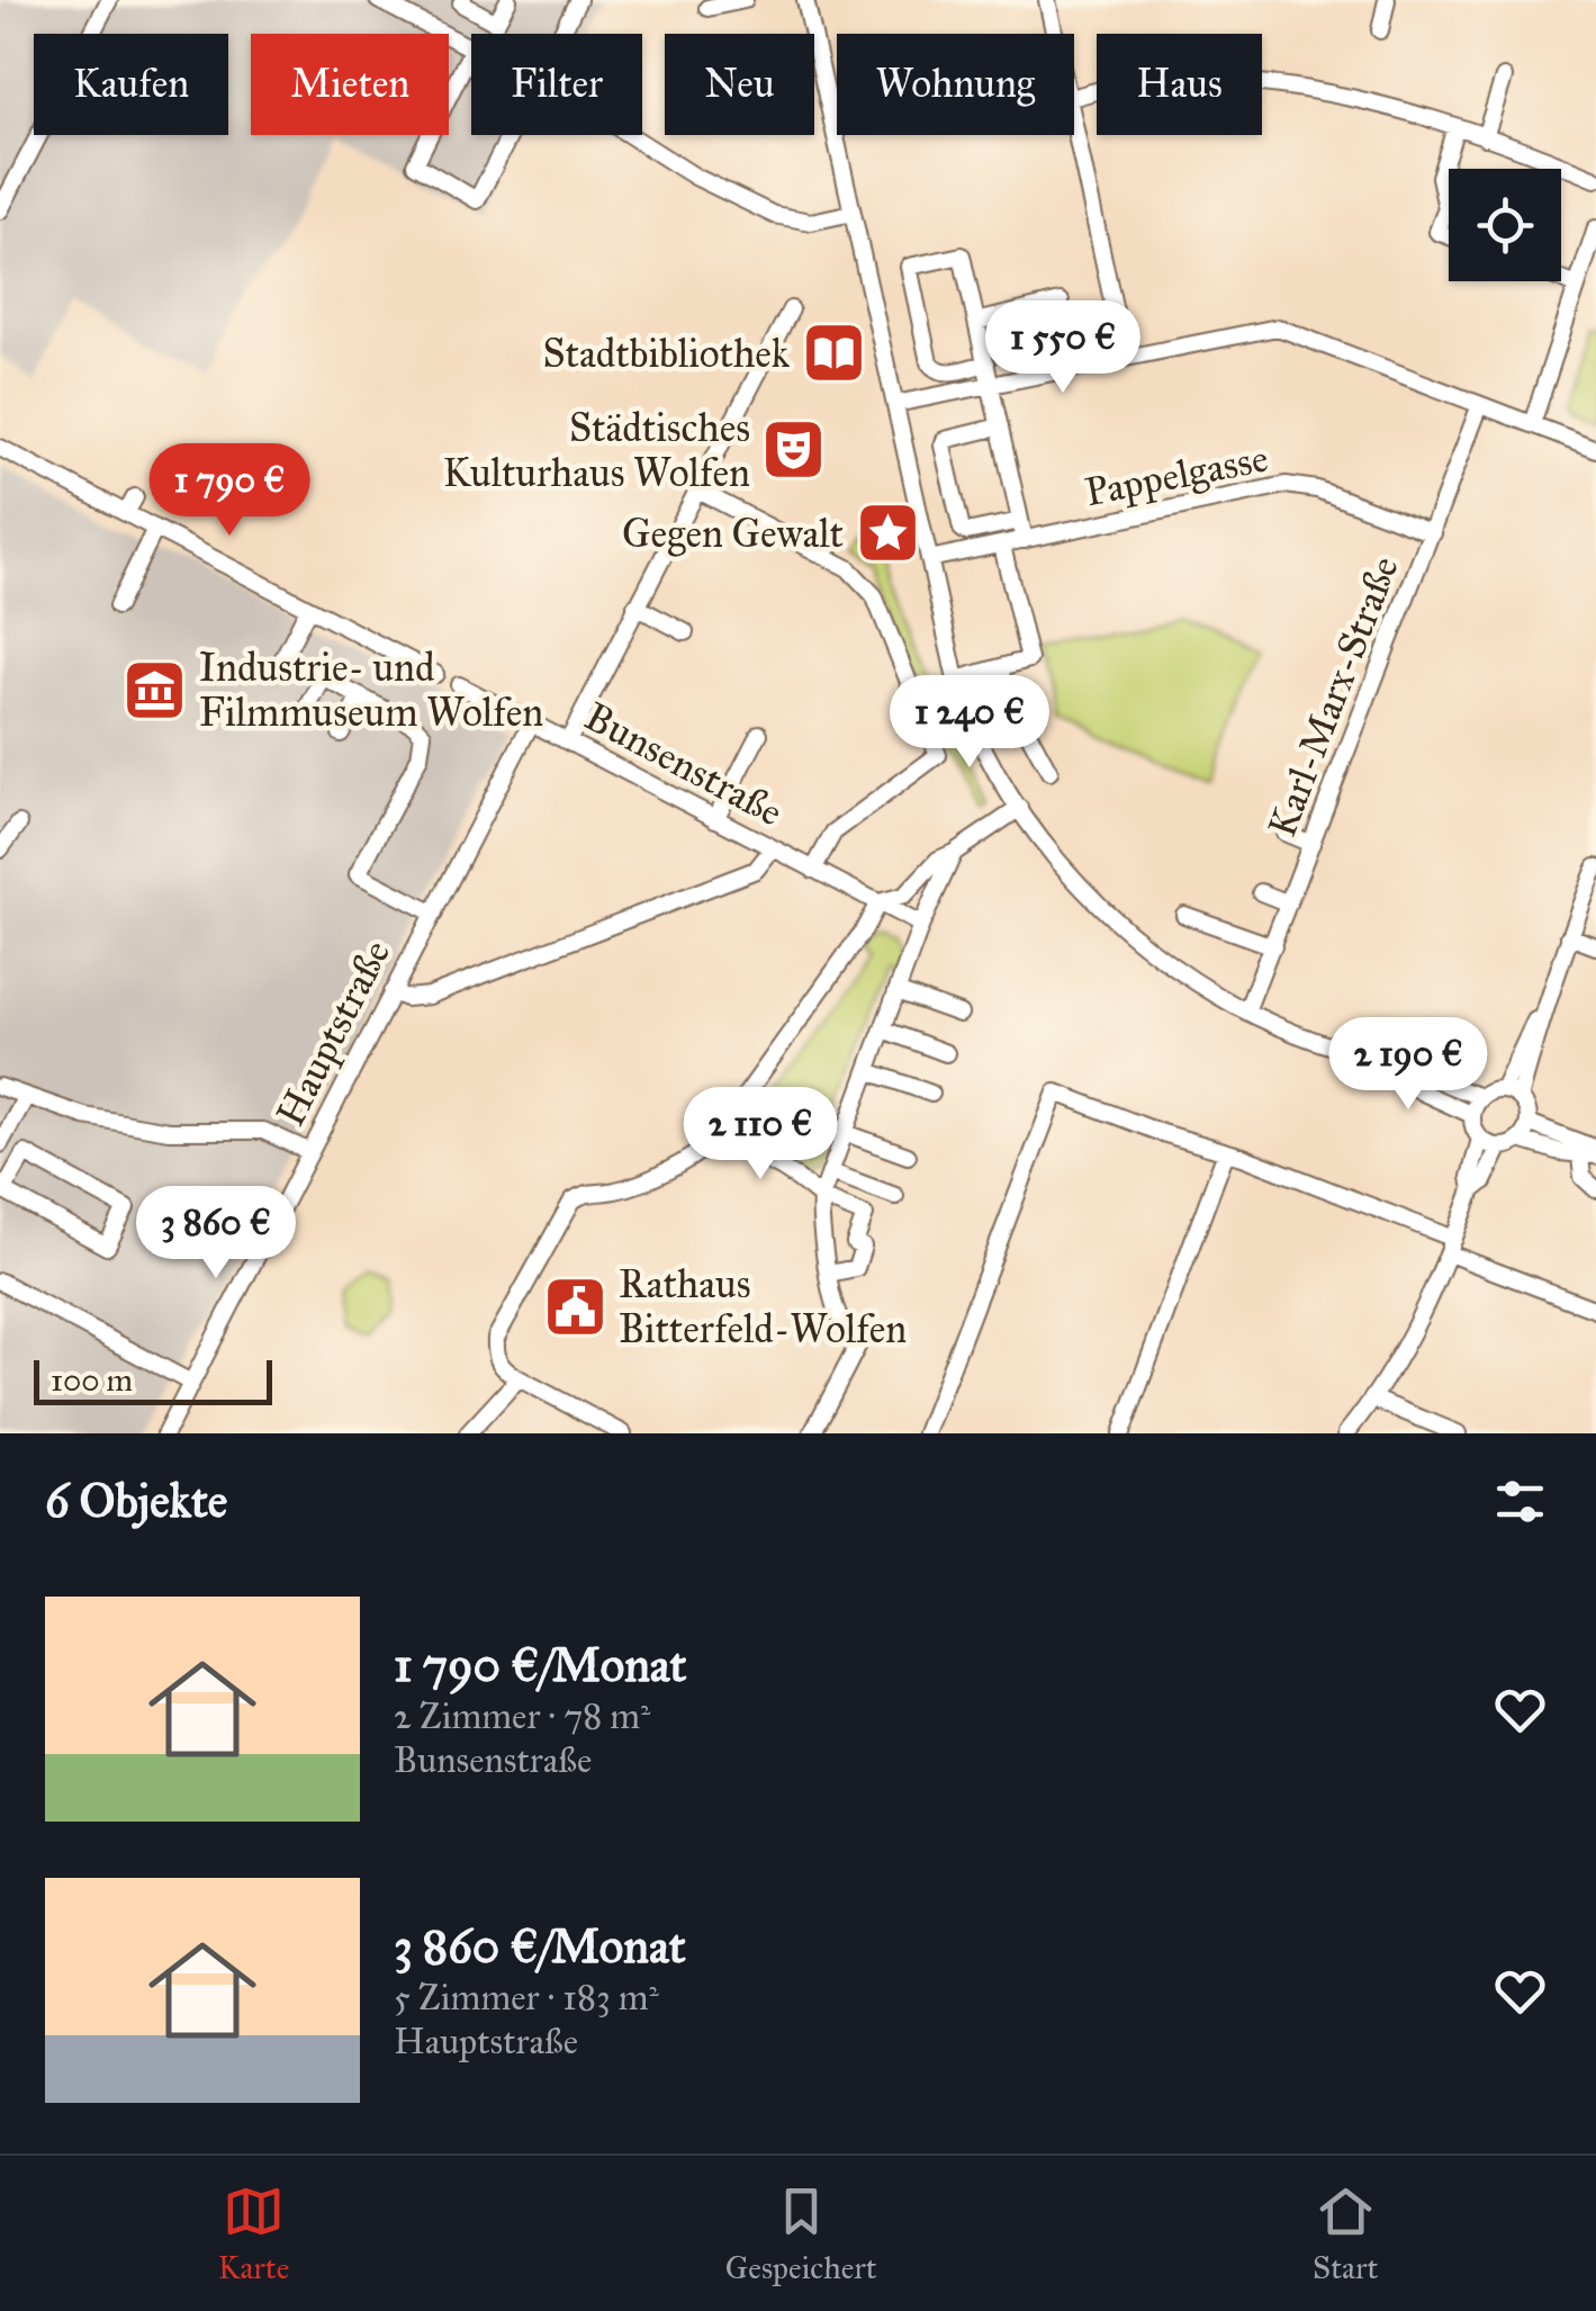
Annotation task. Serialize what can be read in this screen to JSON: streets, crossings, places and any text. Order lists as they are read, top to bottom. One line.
{"streets":{"street":["Pappelgasse","Karl-Marx-Straße","Bunsenstraße","Hauptstraße"]},"crossings":[["Pappelgasse","Karl-Marx-Straße"],["Bunsenstraße","Hauptstraße"]],"places":{"library":["Stadtbibliothek"],"theatre":["Städtisches Kulturhaus Wolfen"],"place":["Gegen Gewalt"],"museum":["Industrie- und Filmmuseum Wolfen"],"public building":["Rathaus Bitterfeld-Wolfen"]},"scale_bar":"100 m","page":{"chip":["Kaufen","Mieten","Filter","Neu","Wohnung","Haus"],"price":["1 550 €","1 790 €","1 240 €","2 190 €","2 110 €","3 860 €"],"scale":"100 m","heading":"6 Objekte","list":[{"name":"1 790 €/Monat","note":"2 Zimmer · 78 m² · Bunsenstraße"},{"name":"3 860 €/Monat","note":"5 Zimmer · 183 m² · Hauptstraße"}],"tabs":["Karte","Gespeichert","Start"]}}
